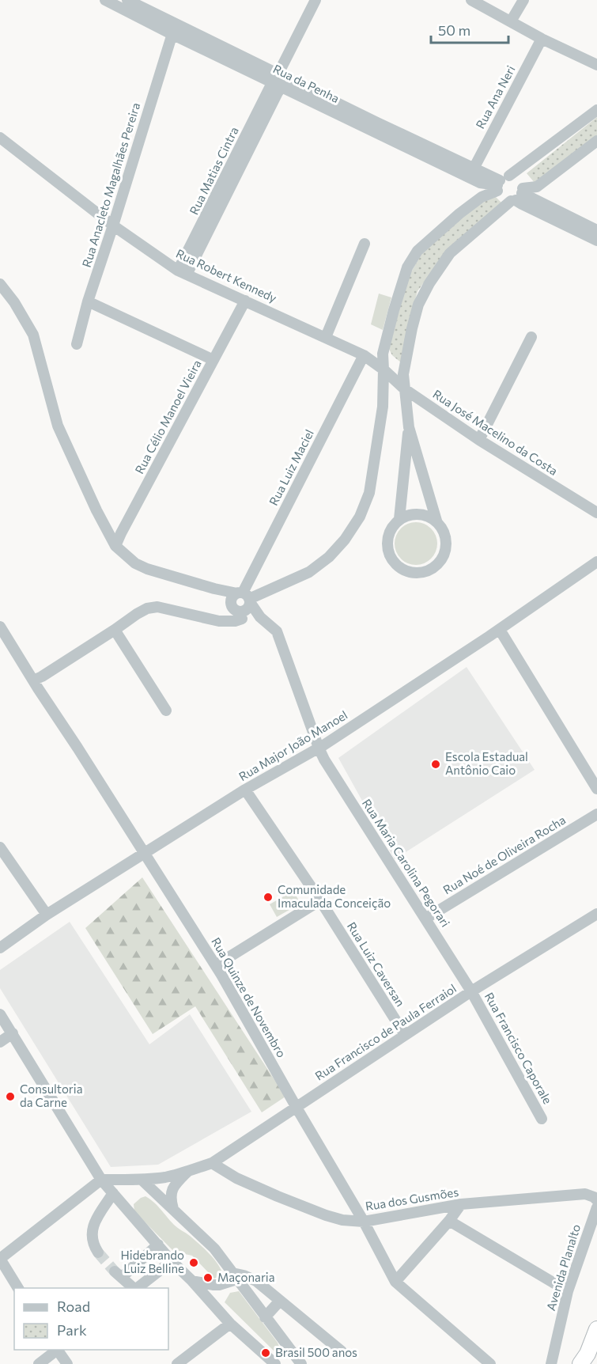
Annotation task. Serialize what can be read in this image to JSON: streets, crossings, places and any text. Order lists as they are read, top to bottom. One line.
{"streets":{"street":["Rua da Penha","Rua Ana Neri","Rua Matias Cintra","Rua Anacleto Magalhães Pereira","Rua Robert Kennedy","Rua Célio Manoel Vieira","Rua José Macelino da Costa","Rua Luiz Maciel","Rua Major João Manoel","Rua Noé de Oliveira Rocha","Rua Maria Carolina Pegorari","Rua Luiz Caversan","Rua Quinze de Novembro","Rua Francisco de Paula Ferraiol","Rua Francisco Caporale","Rua dos Gusmões","Avenida Planalto"]},"crossings":[["Rua da Penha","Rua Ana Neri"],["Rua da Penha","Rua Matias Cintra"],["Rua da Penha","Rua Anacleto Magalhães Pereira"],["Rua Matias Cintra","Rua Robert Kennedy"],["Rua Anacleto Magalhães Pereira","Rua Robert Kennedy"],["Rua Robert Kennedy","Rua Célio Manoel Vieira"],["Rua Robert Kennedy","Rua José Macelino da Costa"],["Rua Robert Kennedy","Rua Luiz Maciel"],["Rua Luiz Maciel","Rua Maria Carolina Pegorari"],["Rua Major João Manoel","Rua Maria Carolina Pegorari"],["Rua Major João Manoel","Rua Luiz Caversan"],["Rua Major João Manoel","Rua Quinze de Novembro"],["Rua Noé de Oliveira Rocha","Rua Maria Carolina Pegorari"],["Rua Maria Carolina Pegorari","Rua Francisco de Paula Ferraiol"],["Rua Maria Carolina Pegorari","Rua Francisco Caporale"],["Rua Luiz Caversan","Rua Francisco de Paula Ferraiol"],["Rua Quinze de Novembro","Rua Francisco de Paula Ferraiol"],["Rua Quinze de Novembro","Rua dos Gusmões"],["Rua Francisco de Paula Ferraiol","Rua Francisco Caporale"],["Rua Francisco de Paula Ferraiol","Rua dos Gusmões"]],"places":["Escola Estadual Antônio Caio","Comunidade Imaculada Conceição","Consultoria da Carne","Hidebrando Luiz Belline","Maçonaria","Brasil 500 anos"],"legend":["Road","Park"],"scale_bar":"50 m"}
